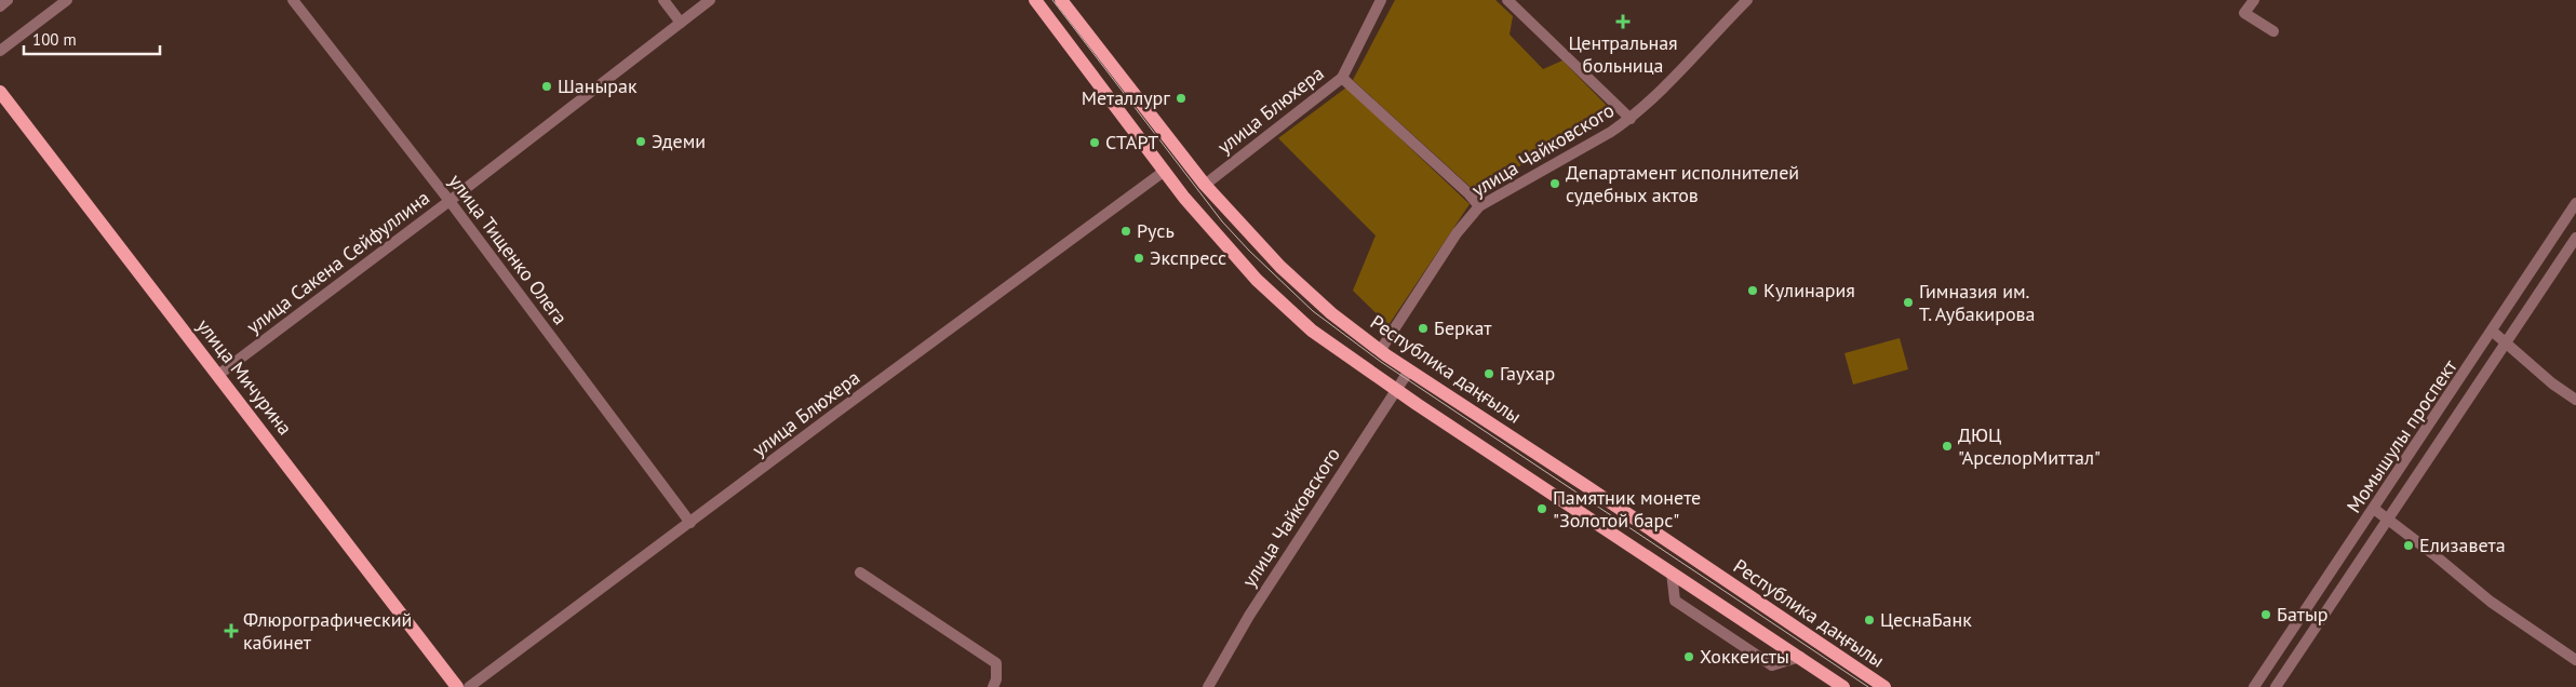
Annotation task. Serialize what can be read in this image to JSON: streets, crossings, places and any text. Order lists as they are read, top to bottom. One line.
{"streets":{"main road":["Республика даңғылы","улица Мичурина"],"street":["улица Блюхера","улица Чайковского","улица Тищенко Олега","улица Сакена Сейфуллина","Момышулы проспект"]},"crossings":[["улица Блюхера","улица Тищенко Олега"],["улица Блюхера","Республика даңғылы"],["улица Чайковского","Республика даңғылы"],["улица Тищенко Олега","улица Сакена Сейфуллина"],["улица Сакена Сейфуллина","улица Мичурина"]],"places":{"health":["Центральная больница","Флюрографический кабинет"],"other":["Шанырак","Металлург","Эдеми","СТАРТ","Департамент исполнителей судебных актов","Русь","Экспресс","Кулинария","Гимназия им. Т. Аубакирова","Беркат","Гаухар","ДЮЦ \"АрселорМиттал\"","Памятник монете \"Золотой барс\"","Елизавета","Батыр","ЦеснаБанк","Хоккеисты"]},"scale_bar":"100 m"}
